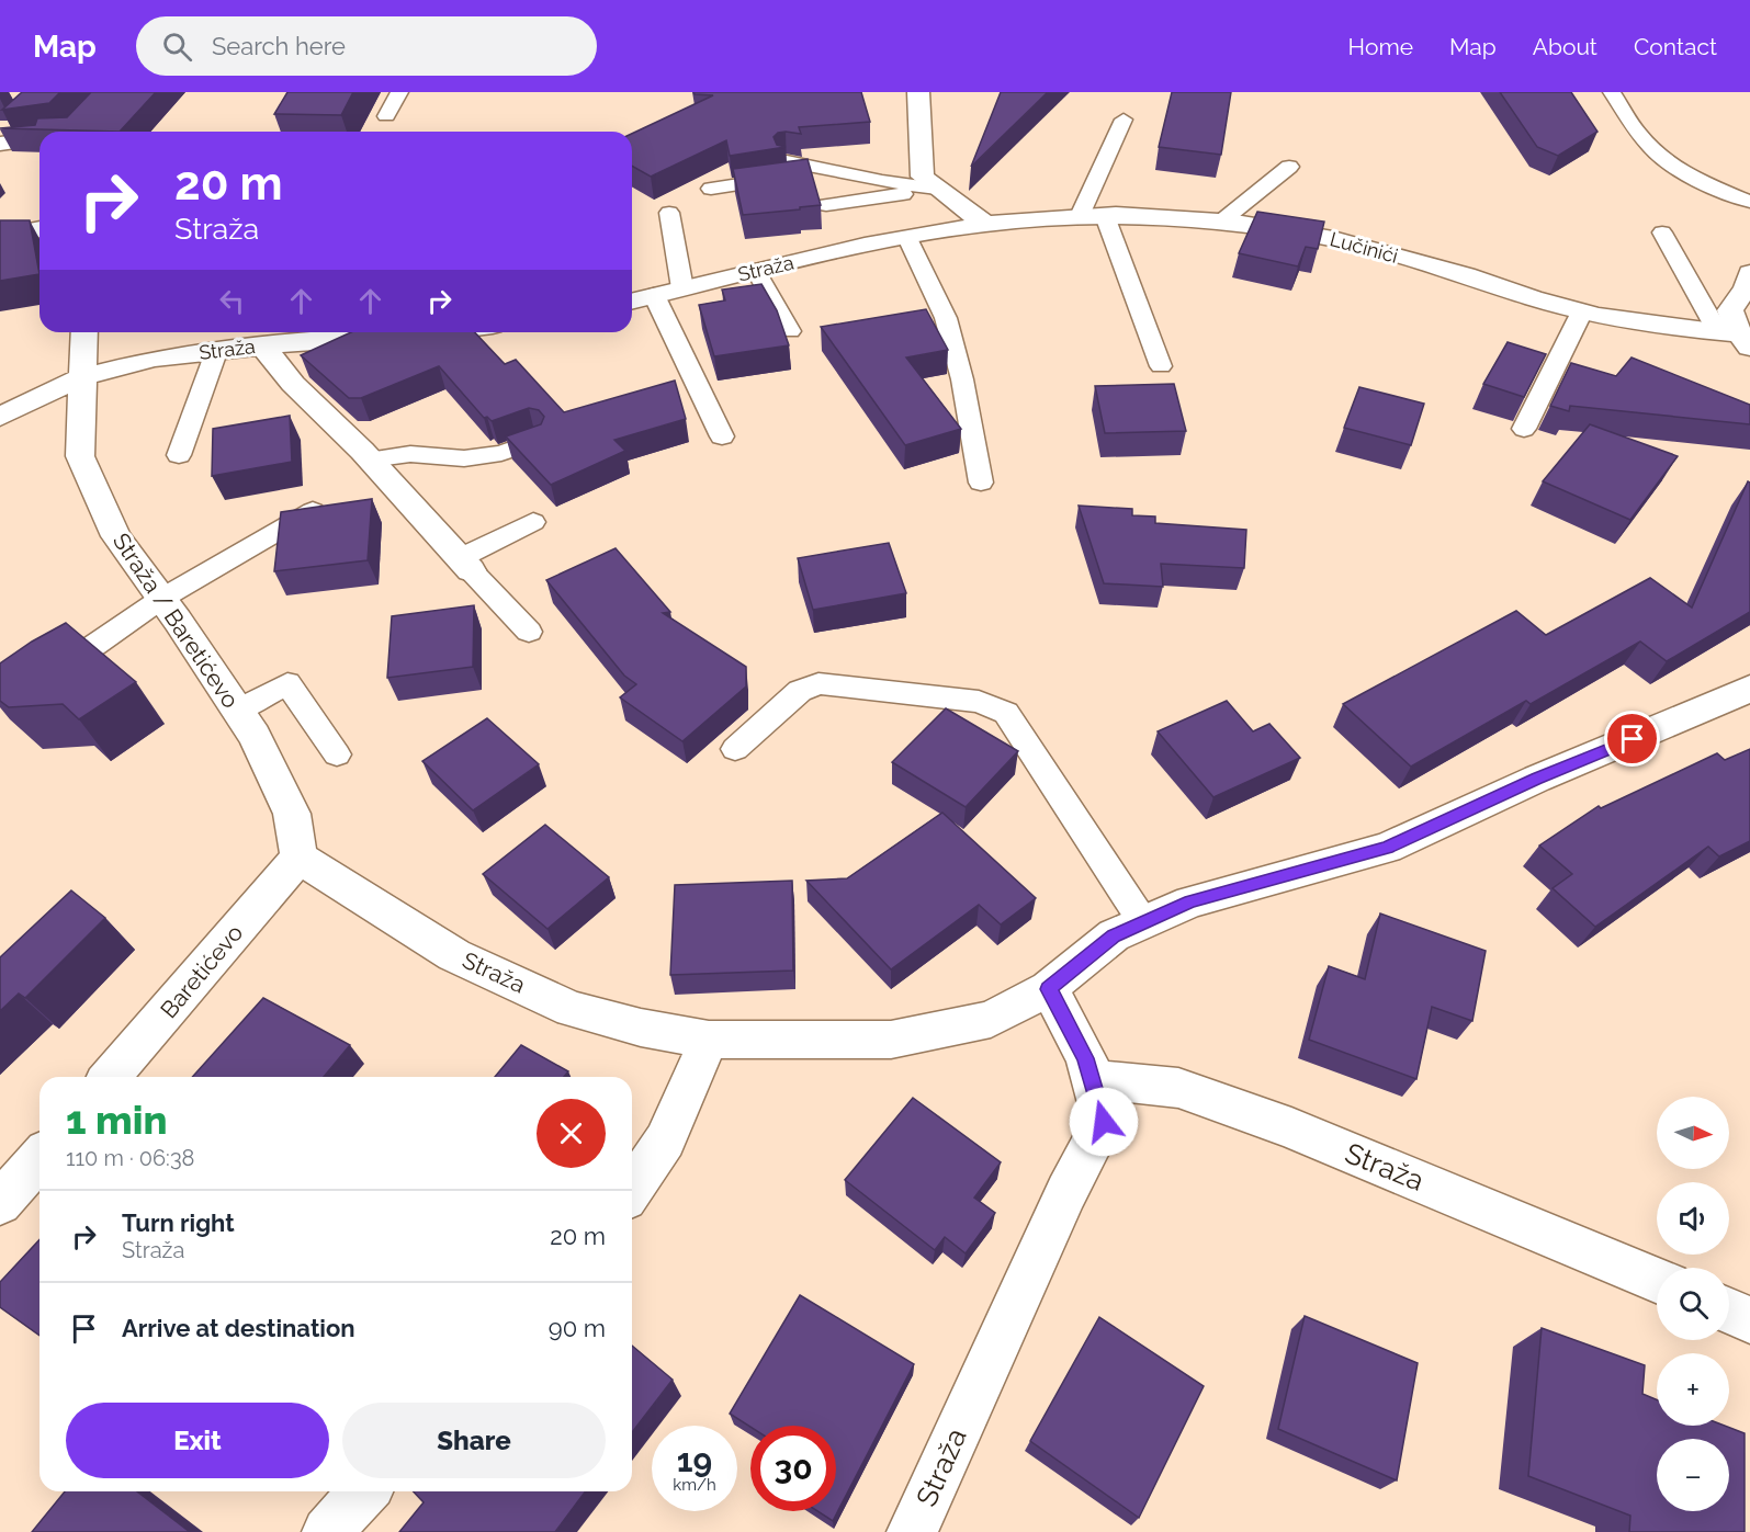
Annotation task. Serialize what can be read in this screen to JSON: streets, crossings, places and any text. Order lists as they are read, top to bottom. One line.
{"streets":{"street":["Lučinići","Straža","Straža / Baretićevo","Baretićevo"]},"crossings":[["Lučinići","Straža"],["Straža","Straža / Baretićevo"],["Straža","Baretićevo"],["Straža / Baretićevo","Baretićevo"]],"north":"right","page":{"header":"Map","search":"Search here","nav":["Home","Map","About","Contact"],"turn":["20 m","Straža"],"heading":["1 min","110 m · 06:38"],"map_buttons":["+","−"],"list":[{"name":"Turn right","note":"Straža","value":"20 m"},{"name":"Arrive at destination","value":"90 m"}],"buttons":["Exit","Share"],"speed":"19 km/h","limit":"30"}}
